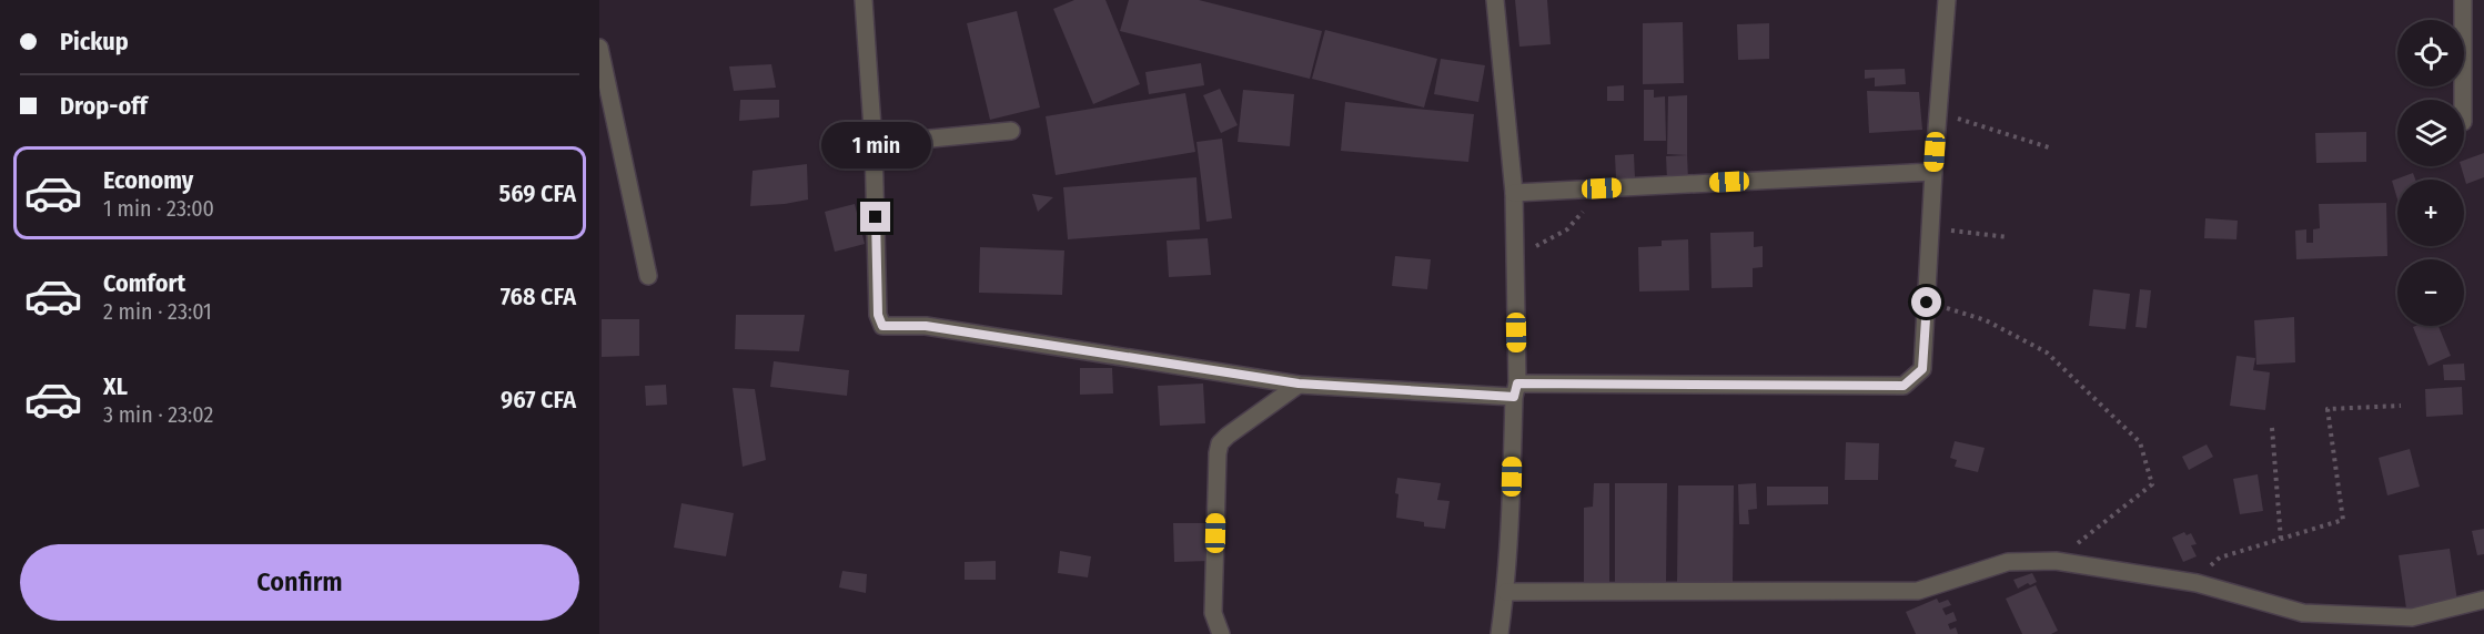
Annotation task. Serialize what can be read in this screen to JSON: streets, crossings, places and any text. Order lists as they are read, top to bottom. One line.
{"page":{"banner":["Pickup","Drop-off"],"map_buttons":["+","−"],"bubble":"1 min","list":[{"name":"Economy","note":"1 min · 23:00","value":"569 CFA"},{"name":"Comfort","note":"2 min · 23:01","value":"768 CFA"},{"name":"XL","note":"3 min · 23:02","value":"967 CFA"}],"buttons":"Confirm"}}
